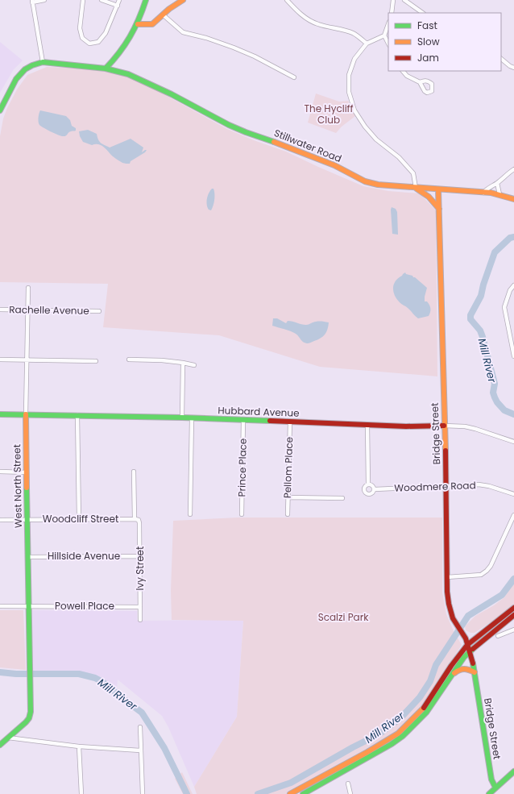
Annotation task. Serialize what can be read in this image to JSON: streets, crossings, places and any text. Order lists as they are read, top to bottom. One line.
{"streets":{"main road":["Stillwater Road","Hubbard Avenue","Bridge Street","West North Street"],"street":["Rachelle Avenue","Prince Place","Pellom Place","Woodmere Road","Woodcliff Street","Hillside Avenue","Ivy Street","Powell Place"]},"crossings":[["Stillwater Road","Bridge Street"],["Rachelle Avenue","West North Street"],["Hubbard Avenue","Bridge Street"],["Hubbard Avenue","Prince Place"],["Hubbard Avenue","Pellom Place"],["Hubbard Avenue","West North Street"],["Hubbard Avenue","Woodmere Road"],["Bridge Street","Woodmere Road"],["West North Street","Woodcliff Street"],["West North Street","Hillside Avenue"],["West North Street","Powell Place"],["Woodcliff Street","Ivy Street"],["Hillside Avenue","Ivy Street"],["Ivy Street","Powell Place"]],"water":["Mill River"],"parks":["The Hycliff Club","Scalzi Park"],"legend":["Fast","Slow","Jam"]}
